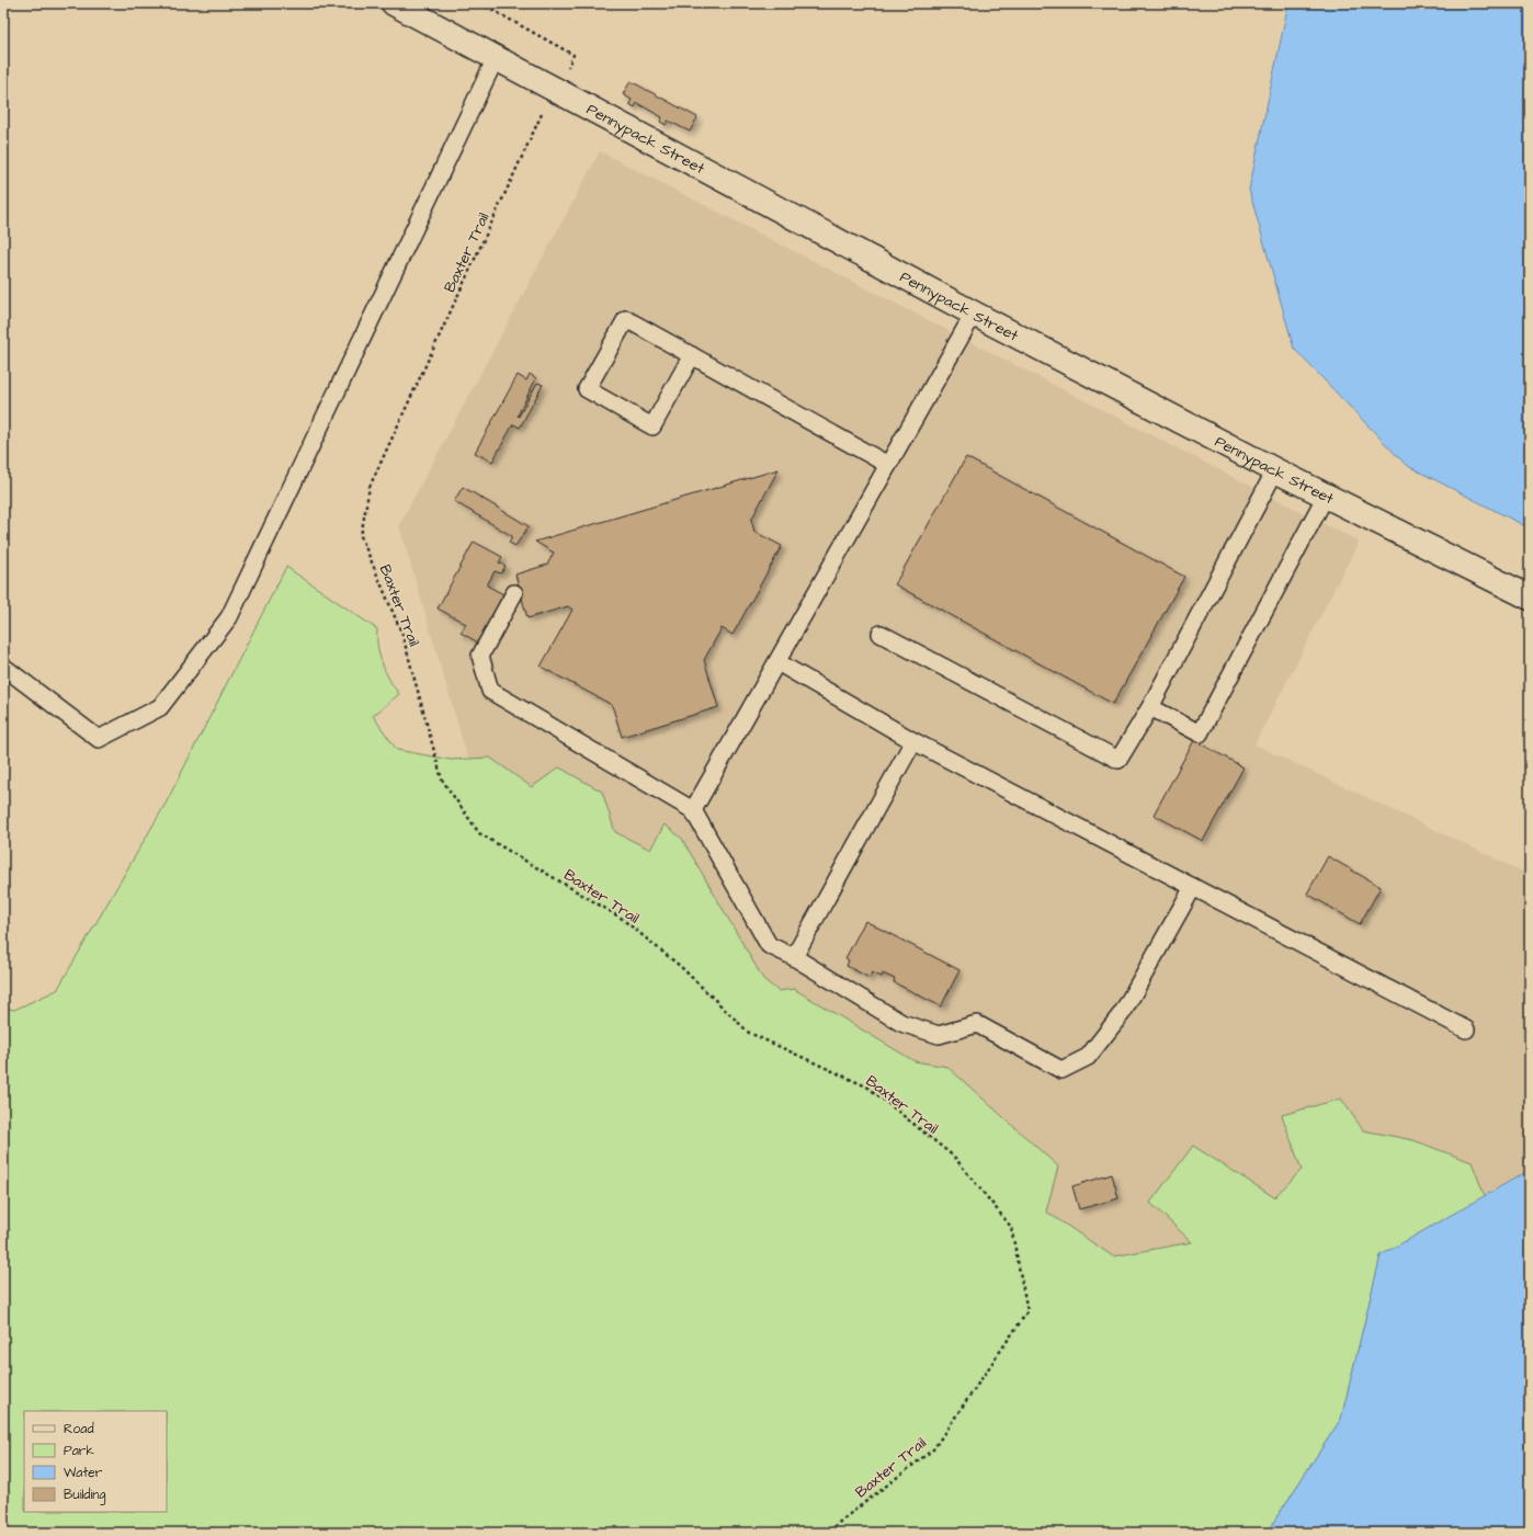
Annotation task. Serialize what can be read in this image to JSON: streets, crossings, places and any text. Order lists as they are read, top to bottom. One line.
{"streets":{"street":["Pennypack Street"],"path":["Baxter Trail"]},"legend":["Road","Park","Water","Building"]}
